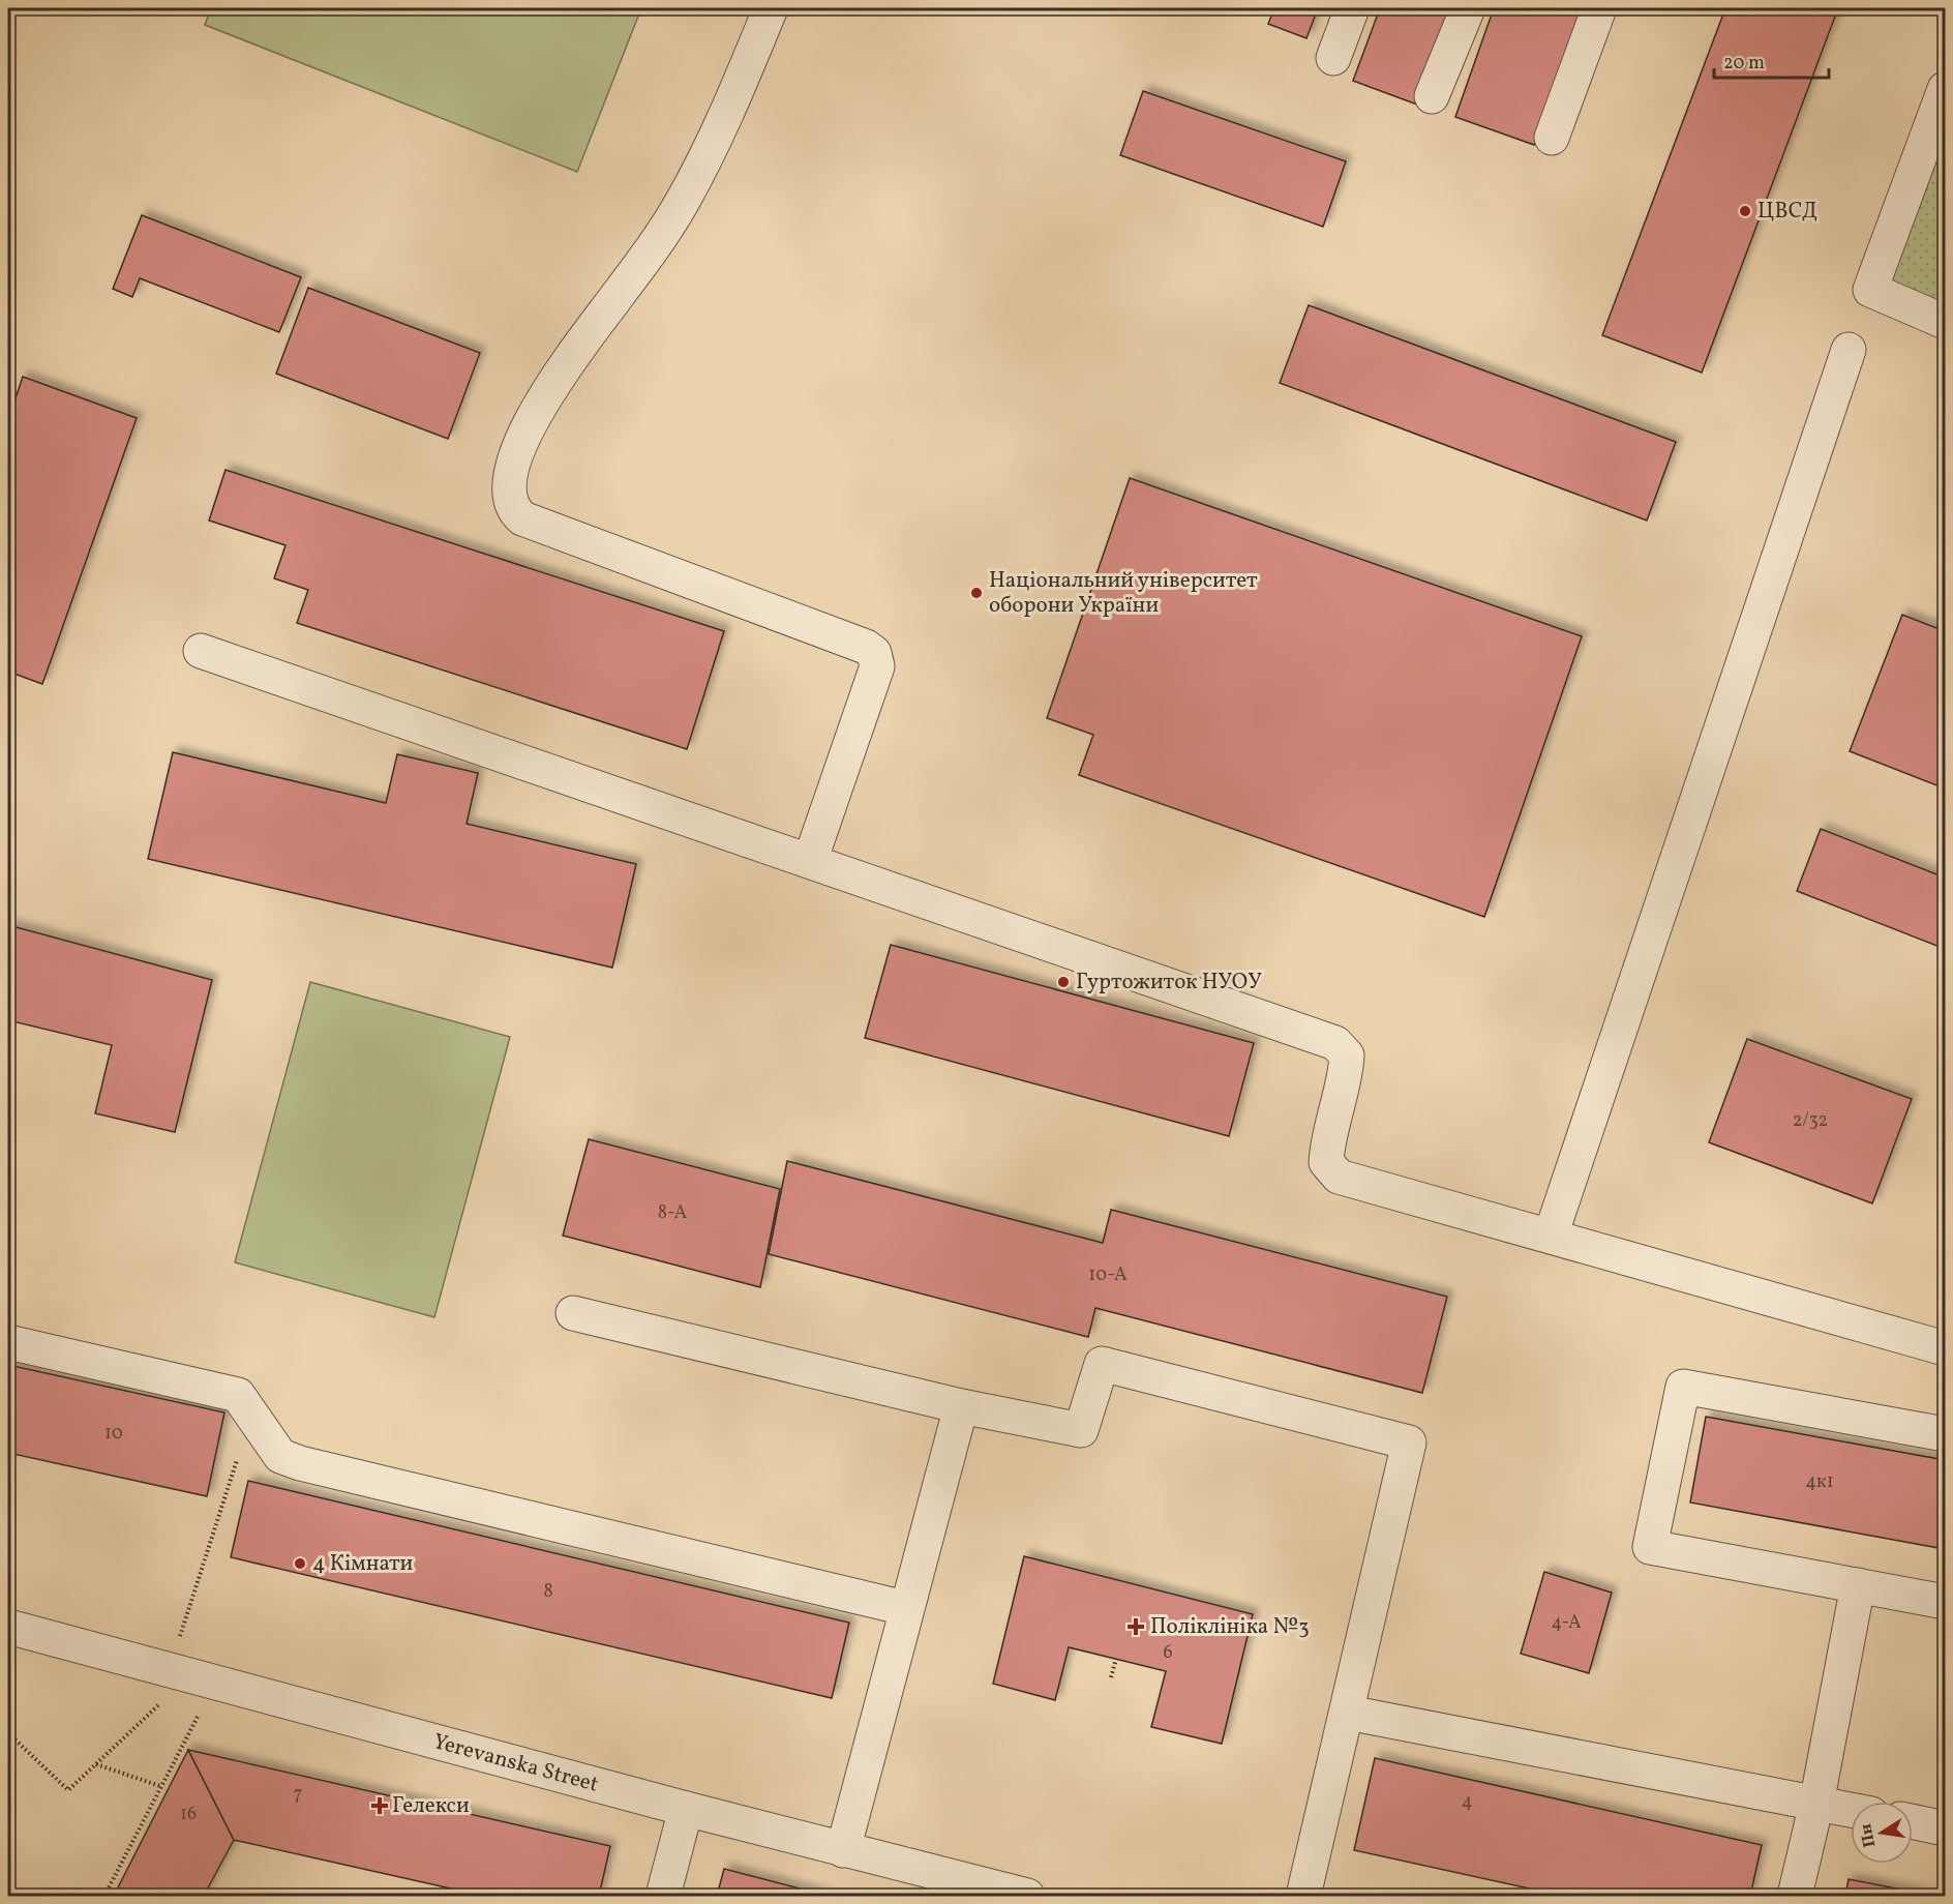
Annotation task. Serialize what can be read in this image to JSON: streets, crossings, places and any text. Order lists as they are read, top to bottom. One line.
{"streets":{"street":["Yerevanska Street"]},"places":{"other":["ЦВСД","Національний університет оборони України","Гуртожиток НУОУ","4 Кімнати"],"health":["Поліклініка №3","Гелекси"]},"house_numbers":["2/32","8-А","10-А","10","4к1","8","4-А","6","7","4","16"],"scale_bar":"20 m","north":"left"}
